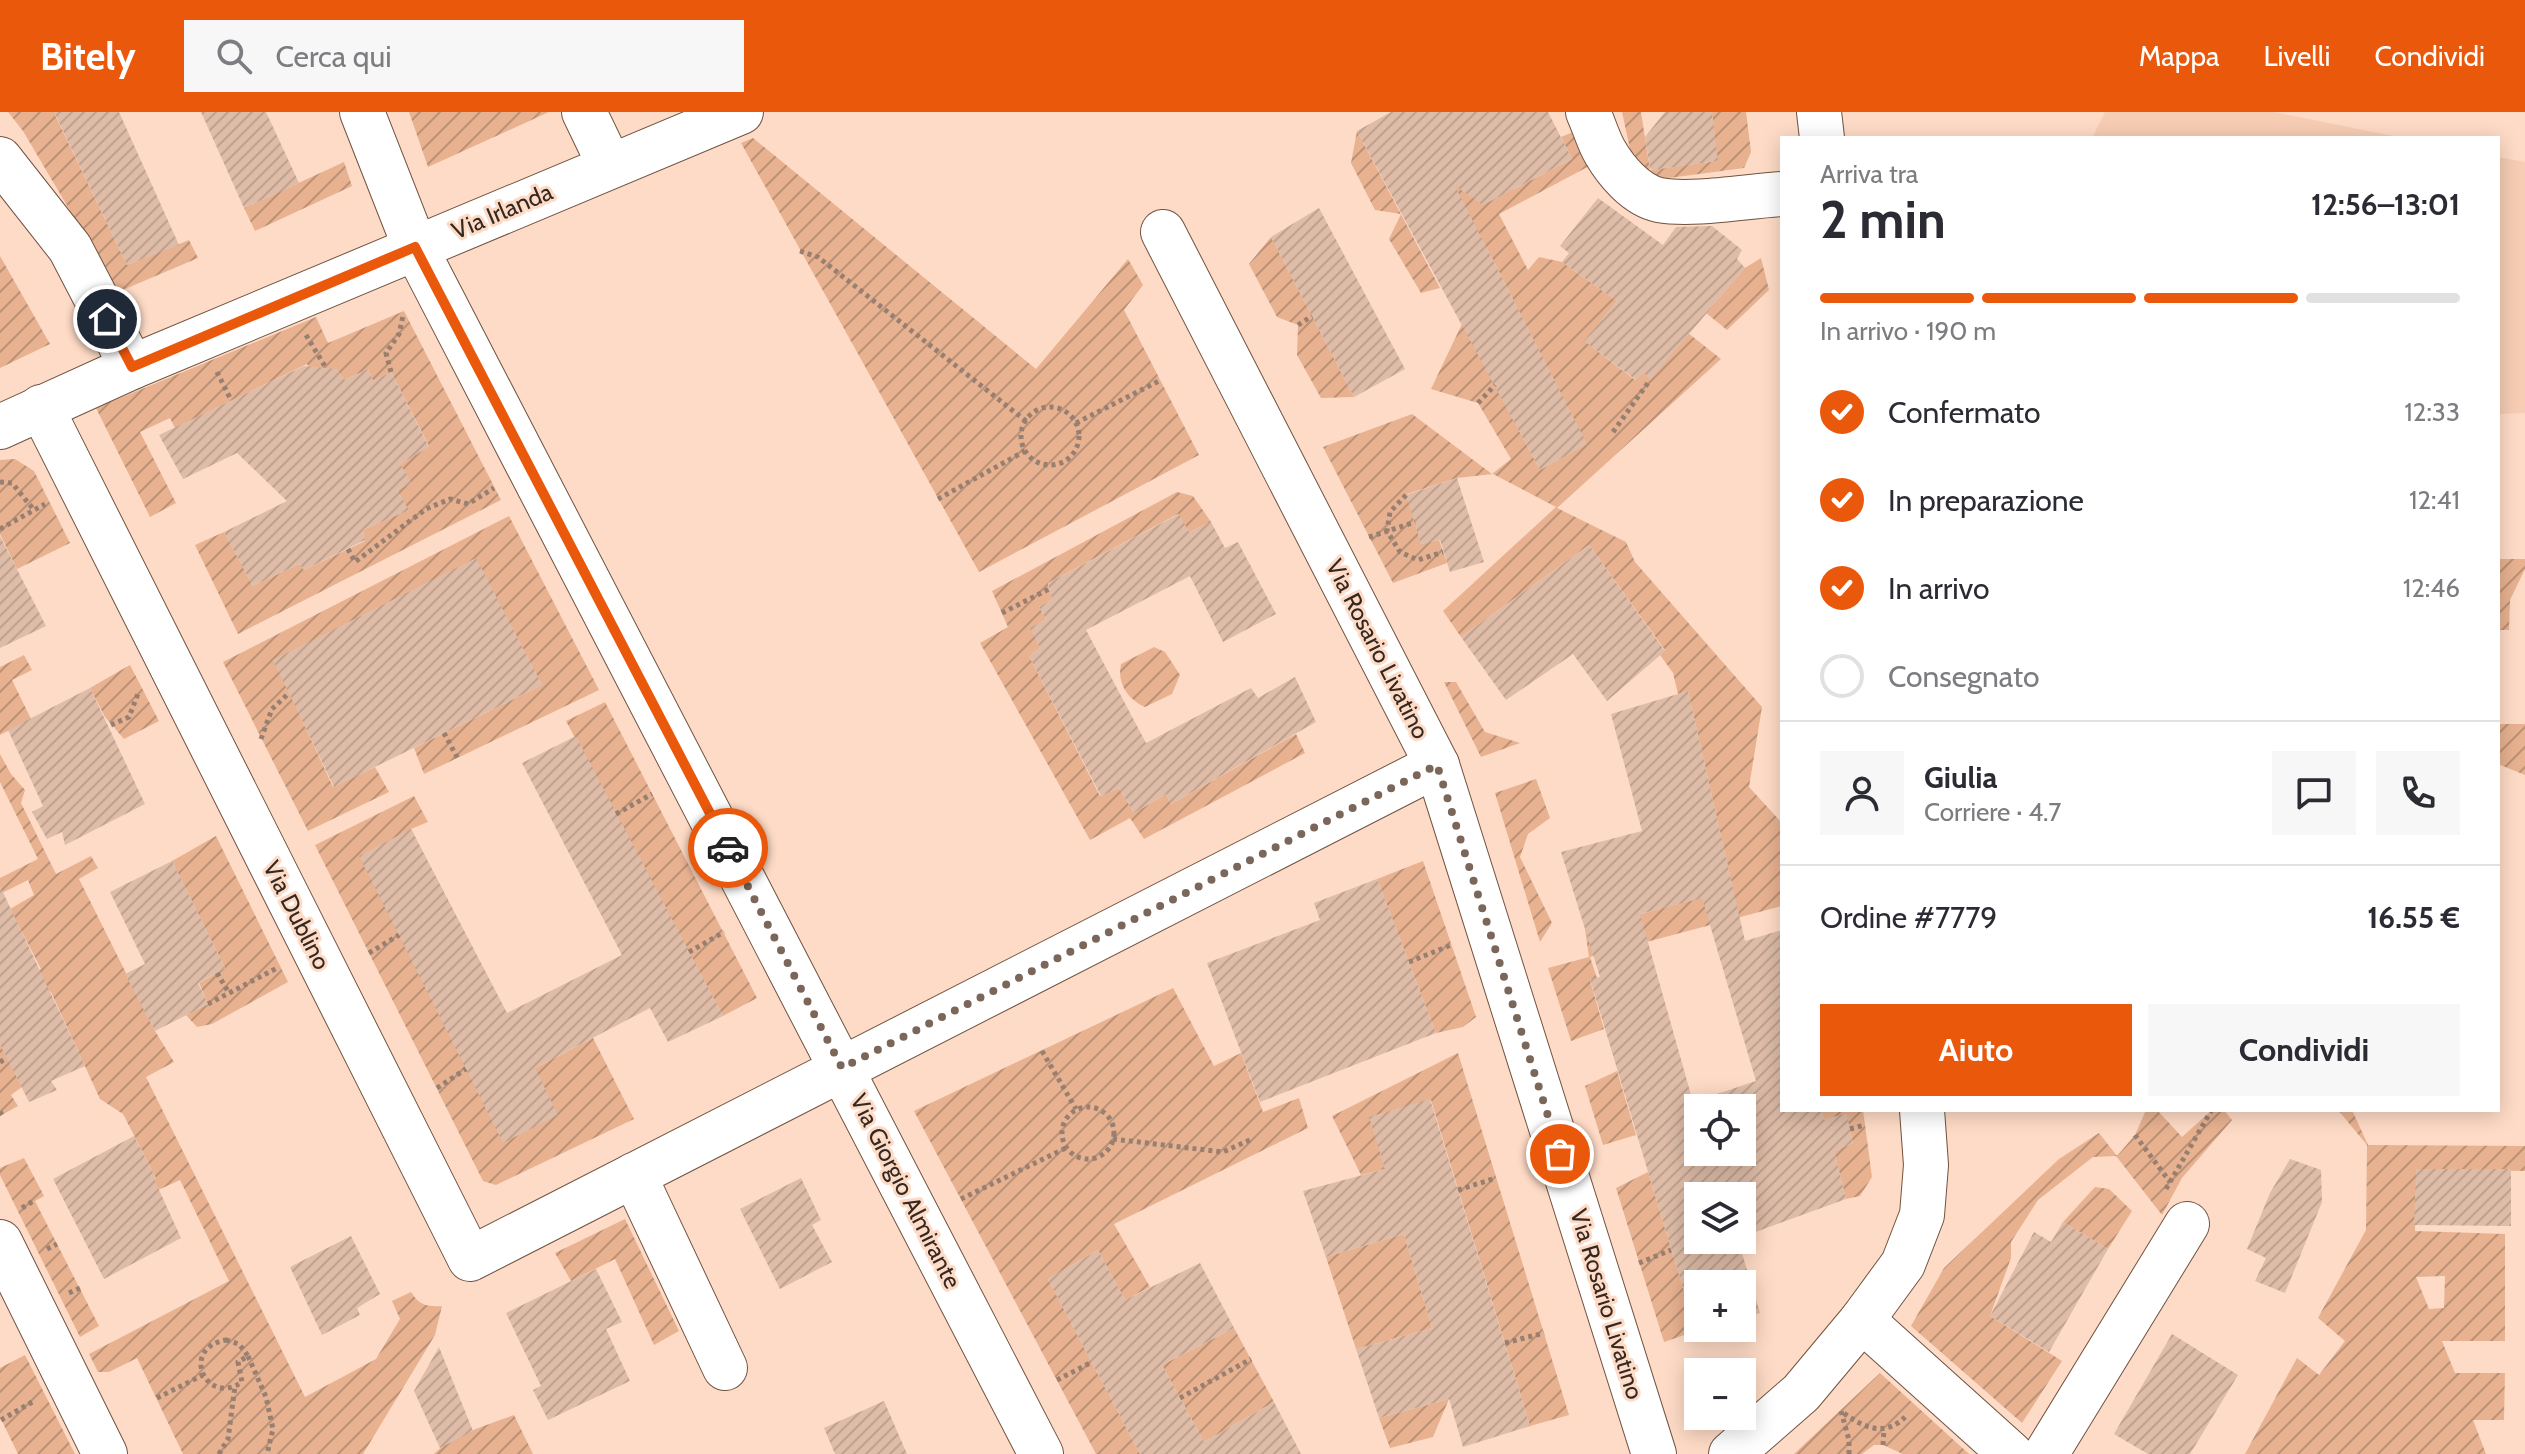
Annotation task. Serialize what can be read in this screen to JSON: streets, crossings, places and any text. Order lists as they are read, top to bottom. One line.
{"streets":{"street":["Via Irlanda","Via Rosario Livatino","Via Dublino","Via Giorgio Almirante"]},"crossings":[["Via Irlanda","Via Dublino"],["Via Irlanda","Via Giorgio Almirante"],["Via Rosario Livatino","Via Dublino"],["Via Dublino","Via Giorgio Almirante"]],"page":{"header":"Bitely","search":"Cerca qui","nav":["Mappa","Livelli","Condividi"],"heading":["2 min","Arriva tra","12:56–13:01"],"panel":["Giulia","Corriere · 4.7","Ordine #7779","16.55 €"],"bar":"In arrivo · 190 m","list":[["Confermato","12:33"],["In preparazione","12:41"],["In arrivo","12:46"],"Consegnato"],"buttons":["Aiuto","Condividi"],"map_buttons":["+","−"]}}
